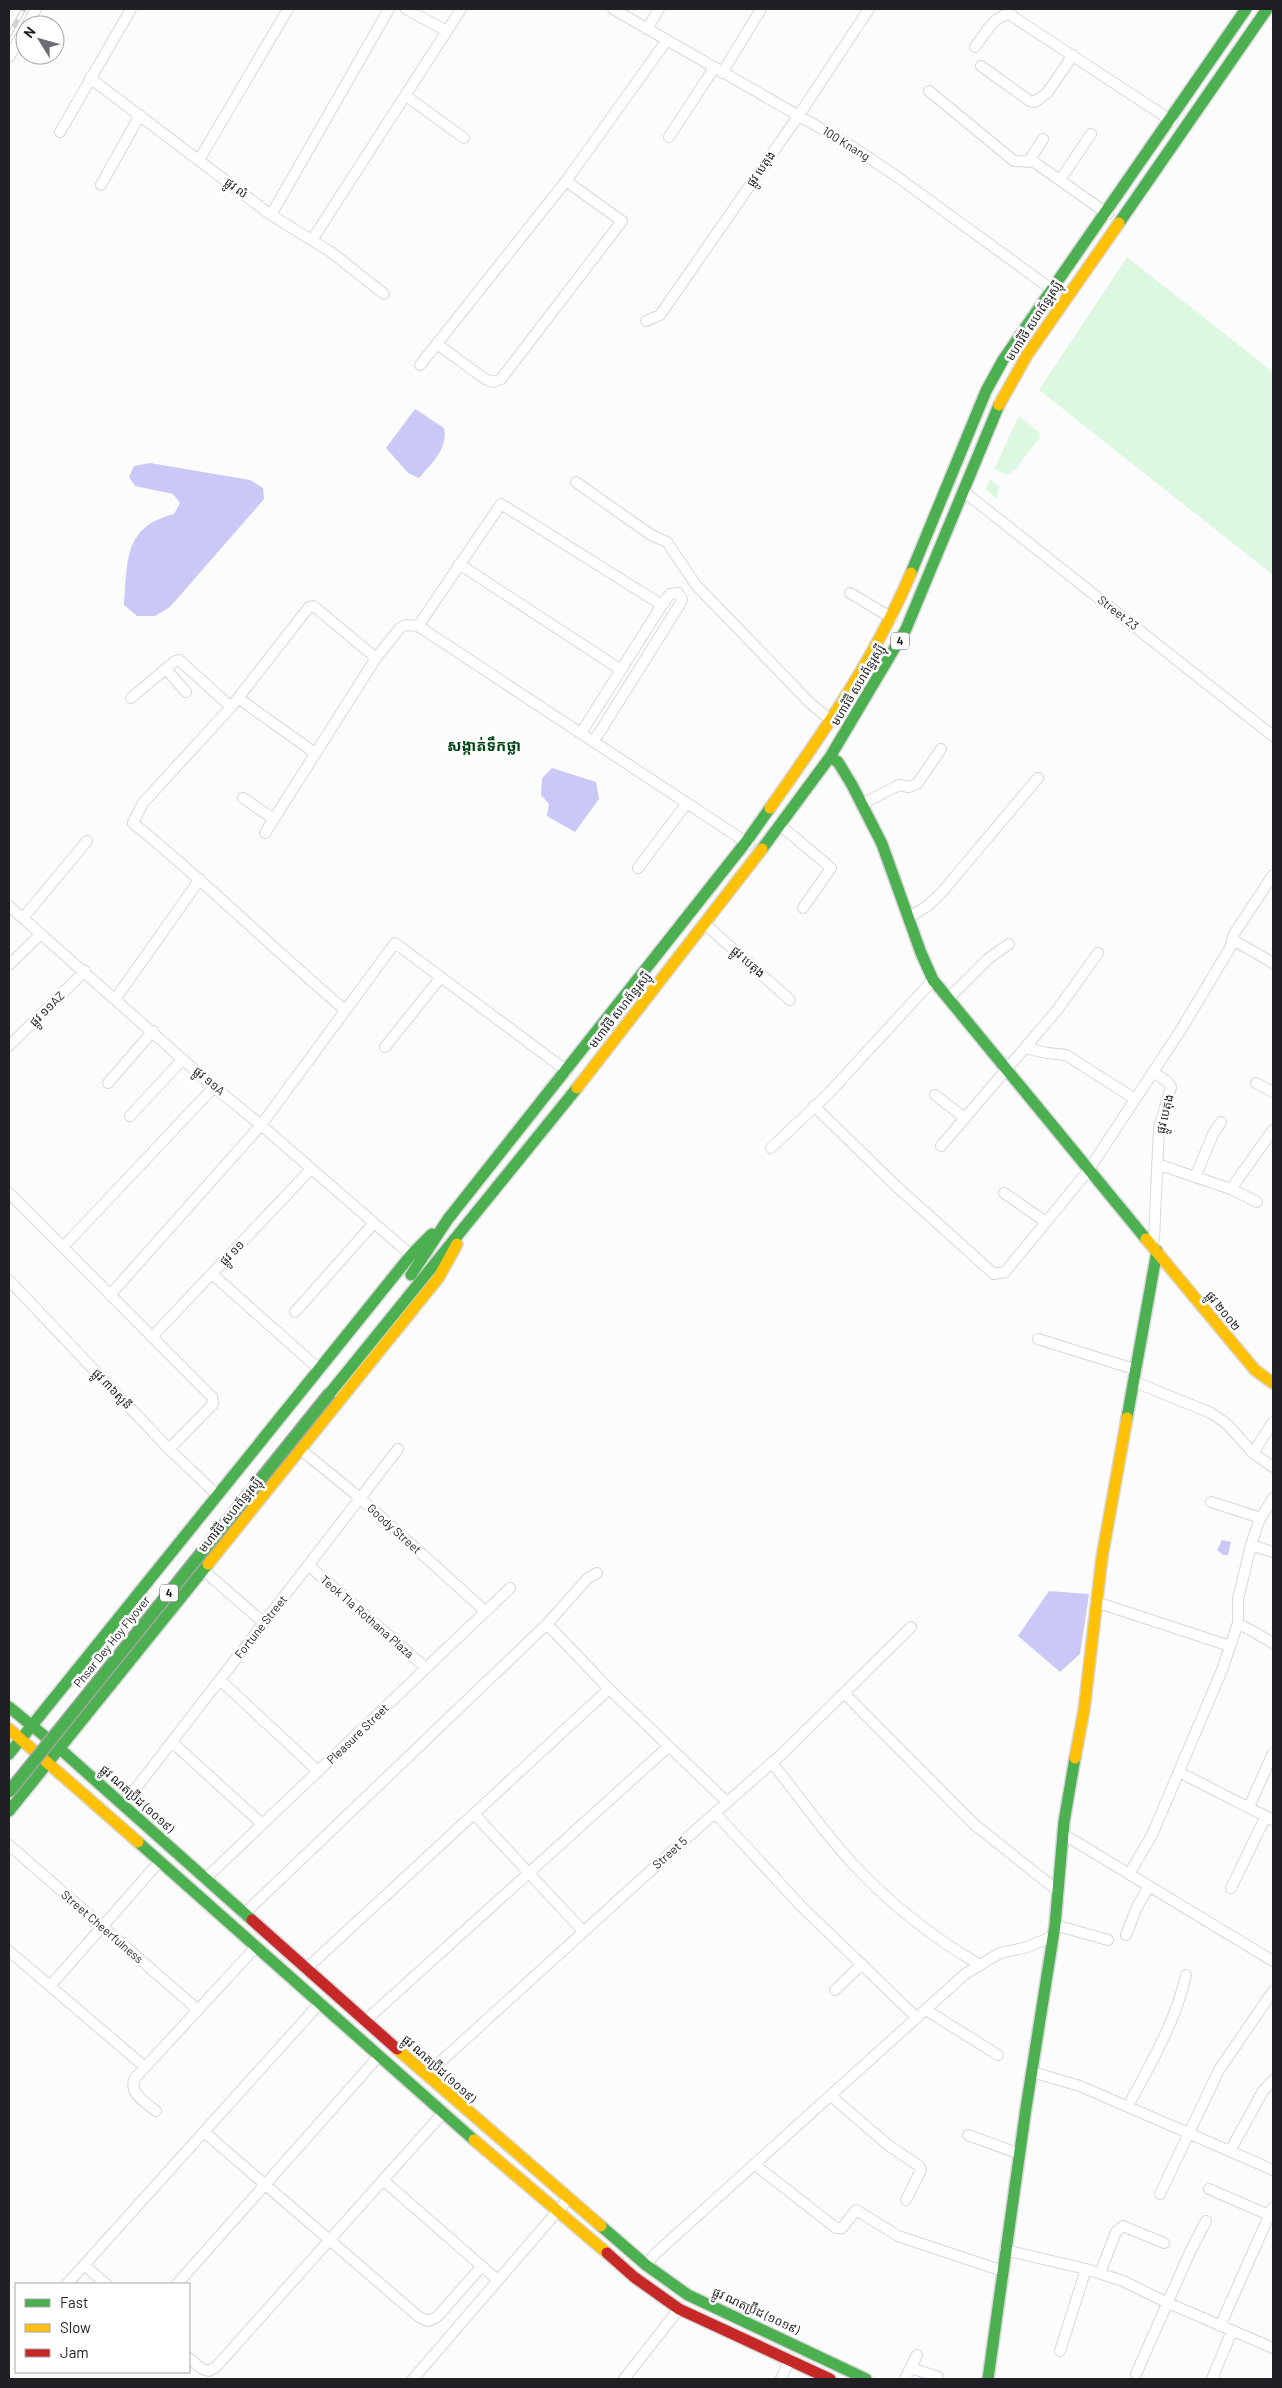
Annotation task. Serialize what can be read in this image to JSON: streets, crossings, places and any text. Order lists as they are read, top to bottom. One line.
{"streets":{"main road":["មហាវិថី សហព័ន្ធរុស្ស៊ី","4","ផ្លូវ ២០០២","Phsar Dey Hoy Flyover","ផ្លូវ ណតប្រ៊ីដ (១០១៩)"],"street":["100 Knang","ផ្លូវ បេតុង","ផ្លូវ លំ","Street 23","ផ្លូវ ១១AZ","ផ្លូវ ១១A","ផ្លូវ ១១","ផ្លូវ ៣៦សូនី","Goody Street","Teok Tla Rothana Plaza","Fortune Street","Pleasure Street","Street 5","Street Cheerfulness"]},"crossings":[["100 Knang","ផ្លូវ បេតុង"],["100 Knang","មហាវិថី សហព័ន្ធរុស្ស៊ី"],["ផ្លូវ បេតុង","មហាវិថី សហព័ន្ធរុស្ស៊ី"],["មហាវិថី សហព័ន្ធរុស្ស៊ី","Street 23"],["មហាវិថី សហព័ន្ធរុស្ស៊ី","ផ្លូវ ១១A"],["មហាវិថី សហព័ន្ធរុស្ស៊ី","ផ្លូវ ២០០២"],["មហាវិថី សហព័ន្ធរុស្ស៊ី","ផ្លូវ ៣៦សូនី"],["មហាវិថី សហព័ន្ធរុស្ស៊ី","Goody Street"],["មហាវិថី សហព័ន្ធរុស្ស៊ី","Phsar Dey Hoy Flyover"],["មហាវិថី សហព័ន្ធរុស្ស៊ី","ផ្លូវ ណតប្រ៊ីដ (១០១៩)"],["ផ្លូវ ១១AZ","ផ្លូវ ១១A"],["ផ្លូវ ១១A","ផ្លូវ ១១"],["Goody Street","Fortune Street"],["Goody Street","Pleasure Street"],["Teok Tla Rothana Plaza","Fortune Street"],["Teok Tla Rothana Plaza","Pleasure Street"],["Fortune Street","ផ្លូវ ណតប្រ៊ីដ (១០១៩)"],["Pleasure Street","ផ្លូវ ណតប្រ៊ីដ (១០១៩)"],["ផ្លូវ ណតប្រ៊ីដ (១០១៩)","Street 5"]],"districts":["សង្កាត់ទឹកថ្លា"],"legend":["Fast","Slow","Jam"],"north":"top left"}
